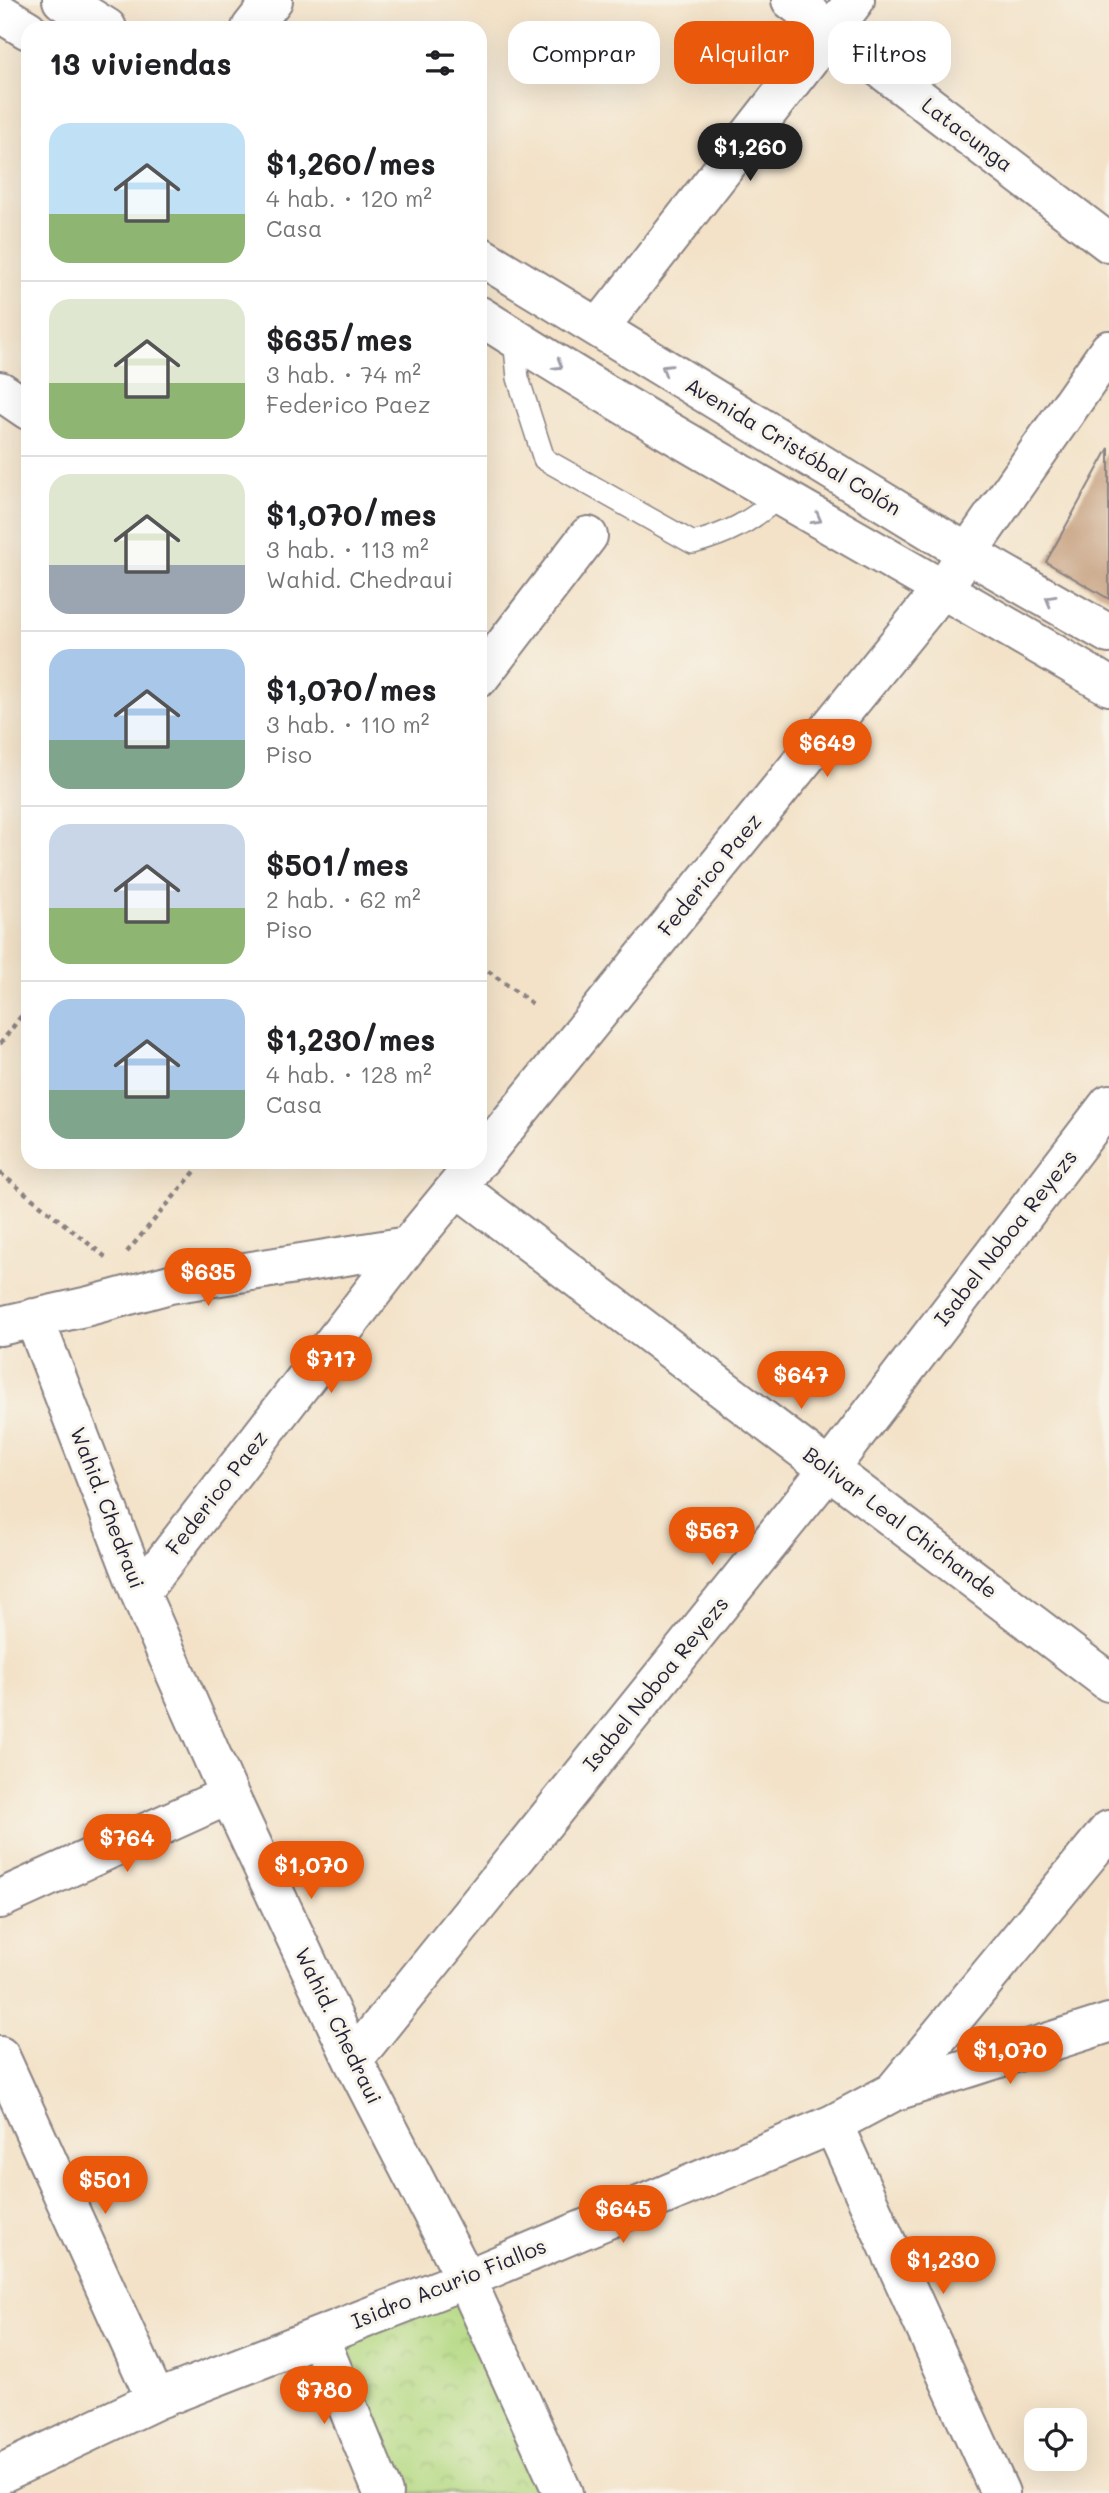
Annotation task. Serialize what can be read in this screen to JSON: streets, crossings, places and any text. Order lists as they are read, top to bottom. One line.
{"streets":{"street":["Latacunga","Avenida Cristóbal Colón","Federico Paez","Isabel Noboa Reyezs","Wahid. Chedraui","Bolivar Leal Chichande","Isidro Acurio Fiallos"]},"crossings":[["Avenida Cristóbal Colón","Federico Paez"],["Federico Paez","Wahid. Chedraui"],["Federico Paez","Bolivar Leal Chichande"],["Isabel Noboa Reyezs","Wahid. Chedraui"],["Isabel Noboa Reyezs","Bolivar Leal Chichande"],["Wahid. Chedraui","Isidro Acurio Fiallos"]],"page":{"chip":["Comprar","Alquilar","Filtros"],"heading":"13 viviendas","list":[{"name":"$1,260/mes","note":"4 hab. · 120 m² · Casa"},{"name":"$635/mes","note":"3 hab. · 74 m² · Federico Paez"},{"name":"$1,070/mes","note":"3 hab. · 113 m² · Wahid. Chedraui"},{"name":"$1,070/mes","note":"3 hab. · 110 m² · Piso"},{"name":"$501/mes","note":"2 hab. · 62 m² · Piso"},{"name":"$1,230/mes","note":"4 hab. · 128 m² · Casa"}],"price":["$1,260","$649","$635","$717","$647","$567","$764","$1,070","$1,070","$501","$645","$1,230","$780"]}}
